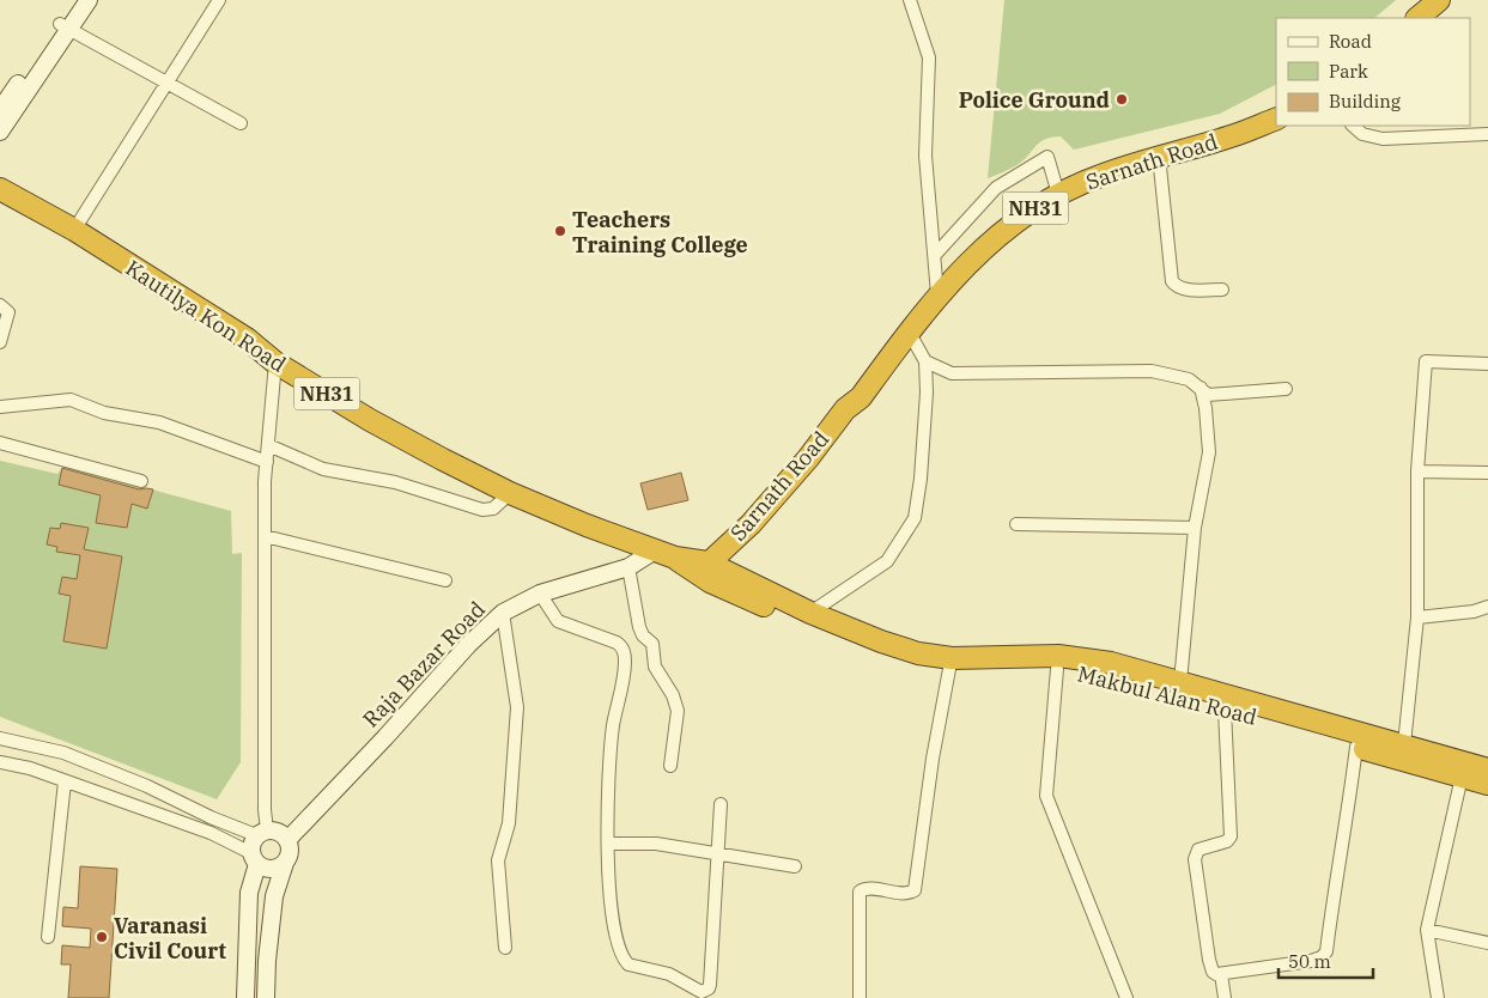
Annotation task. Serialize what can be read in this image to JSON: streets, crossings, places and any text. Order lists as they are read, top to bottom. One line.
{"streets":{"highway":["Sarnath Road","NH31","Kautilya Kon Road","Makbul Alan Road"],"street":["Raja Bazar Road"]},"crossings":[["Sarnath Road","Kautilya Kon Road"],["Sarnath Road","Makbul Alan Road"],["Kautilya Kon Road","Raja Bazar Road"],["Kautilya Kon Road","Makbul Alan Road"]],"places":["Police Ground","Teachers Training College","Varanasi Civil Court"],"legend":["Road","Park","Building"],"scale_bar":"50 m"}
